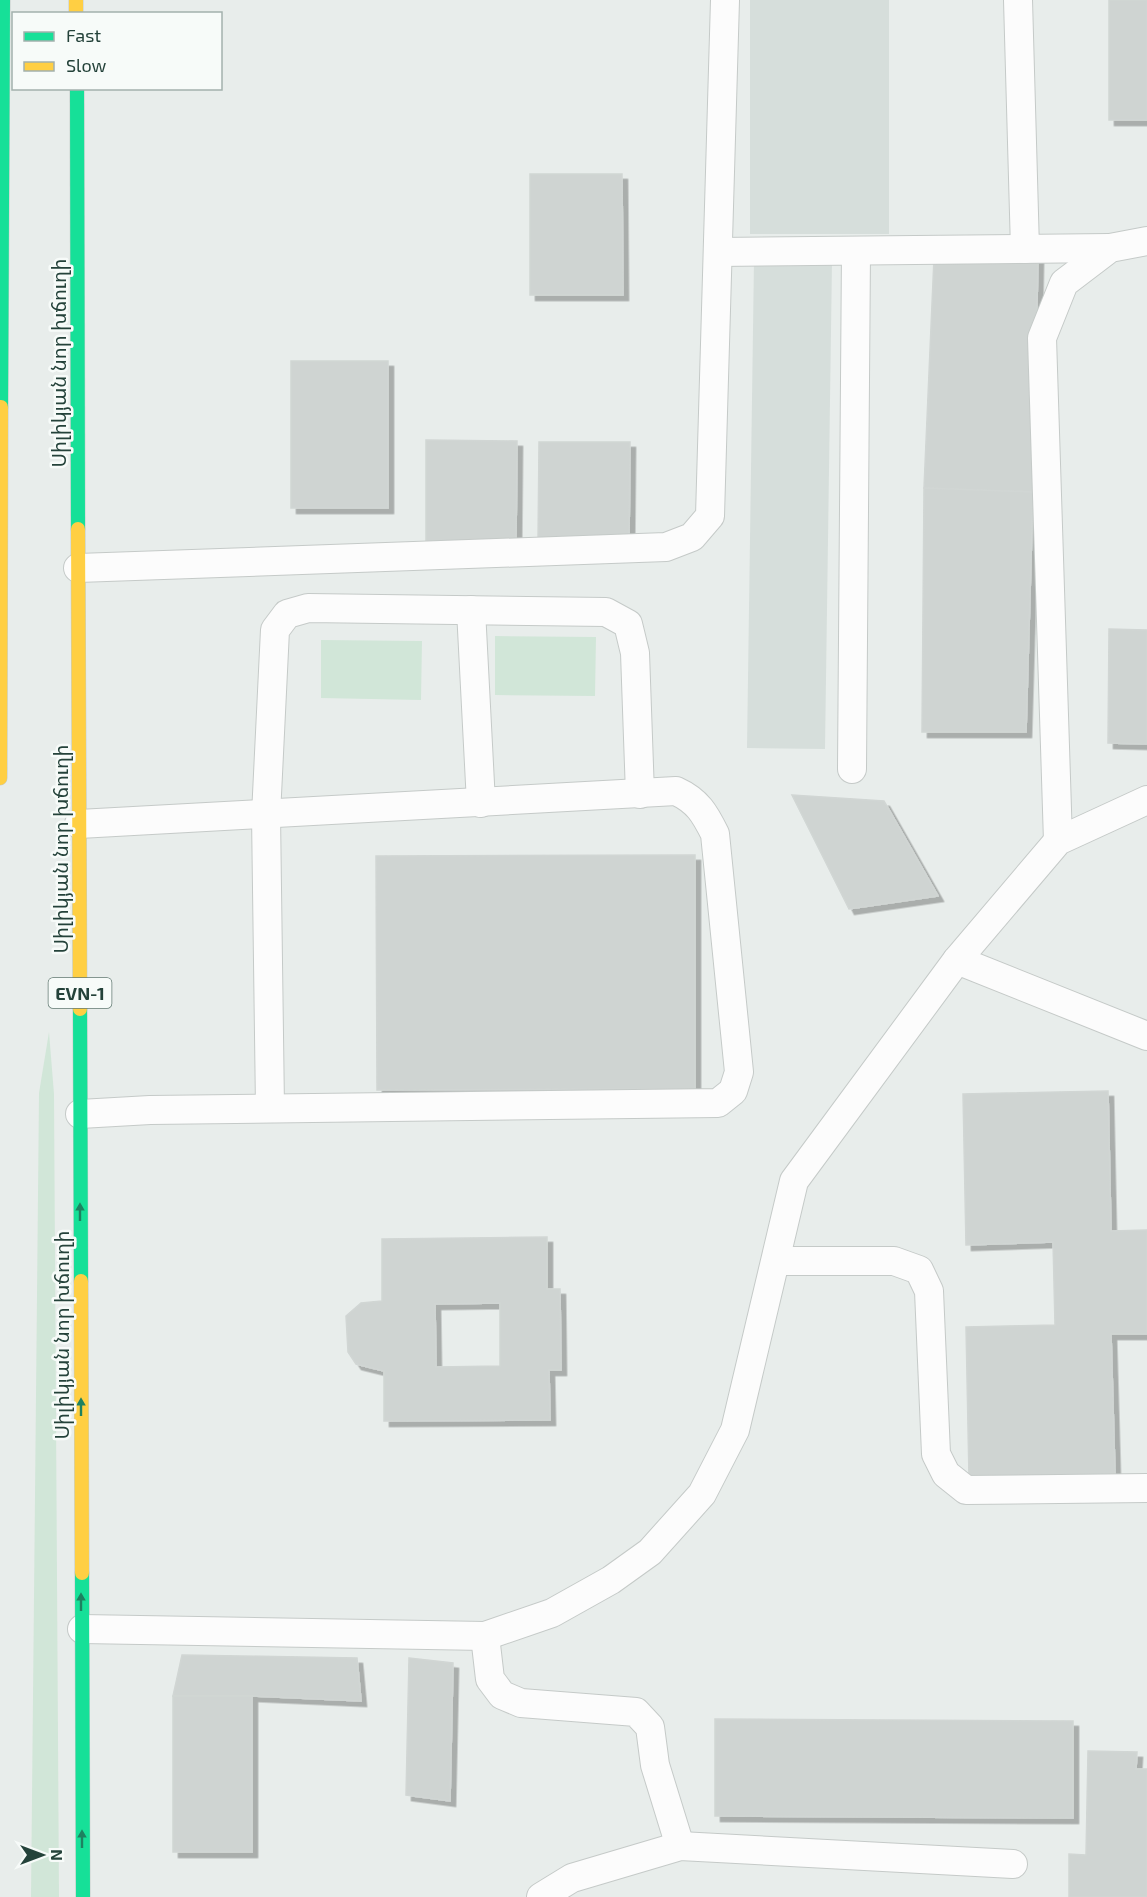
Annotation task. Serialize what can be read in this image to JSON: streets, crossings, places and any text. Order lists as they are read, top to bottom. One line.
{"streets":{"highway":["Սիլիկյան նոր խճուղի","EVN-1"]},"one_way":["Սիլիկյան նոր խճուղի"],"legend":["Fast","Slow"],"north":"right"}
